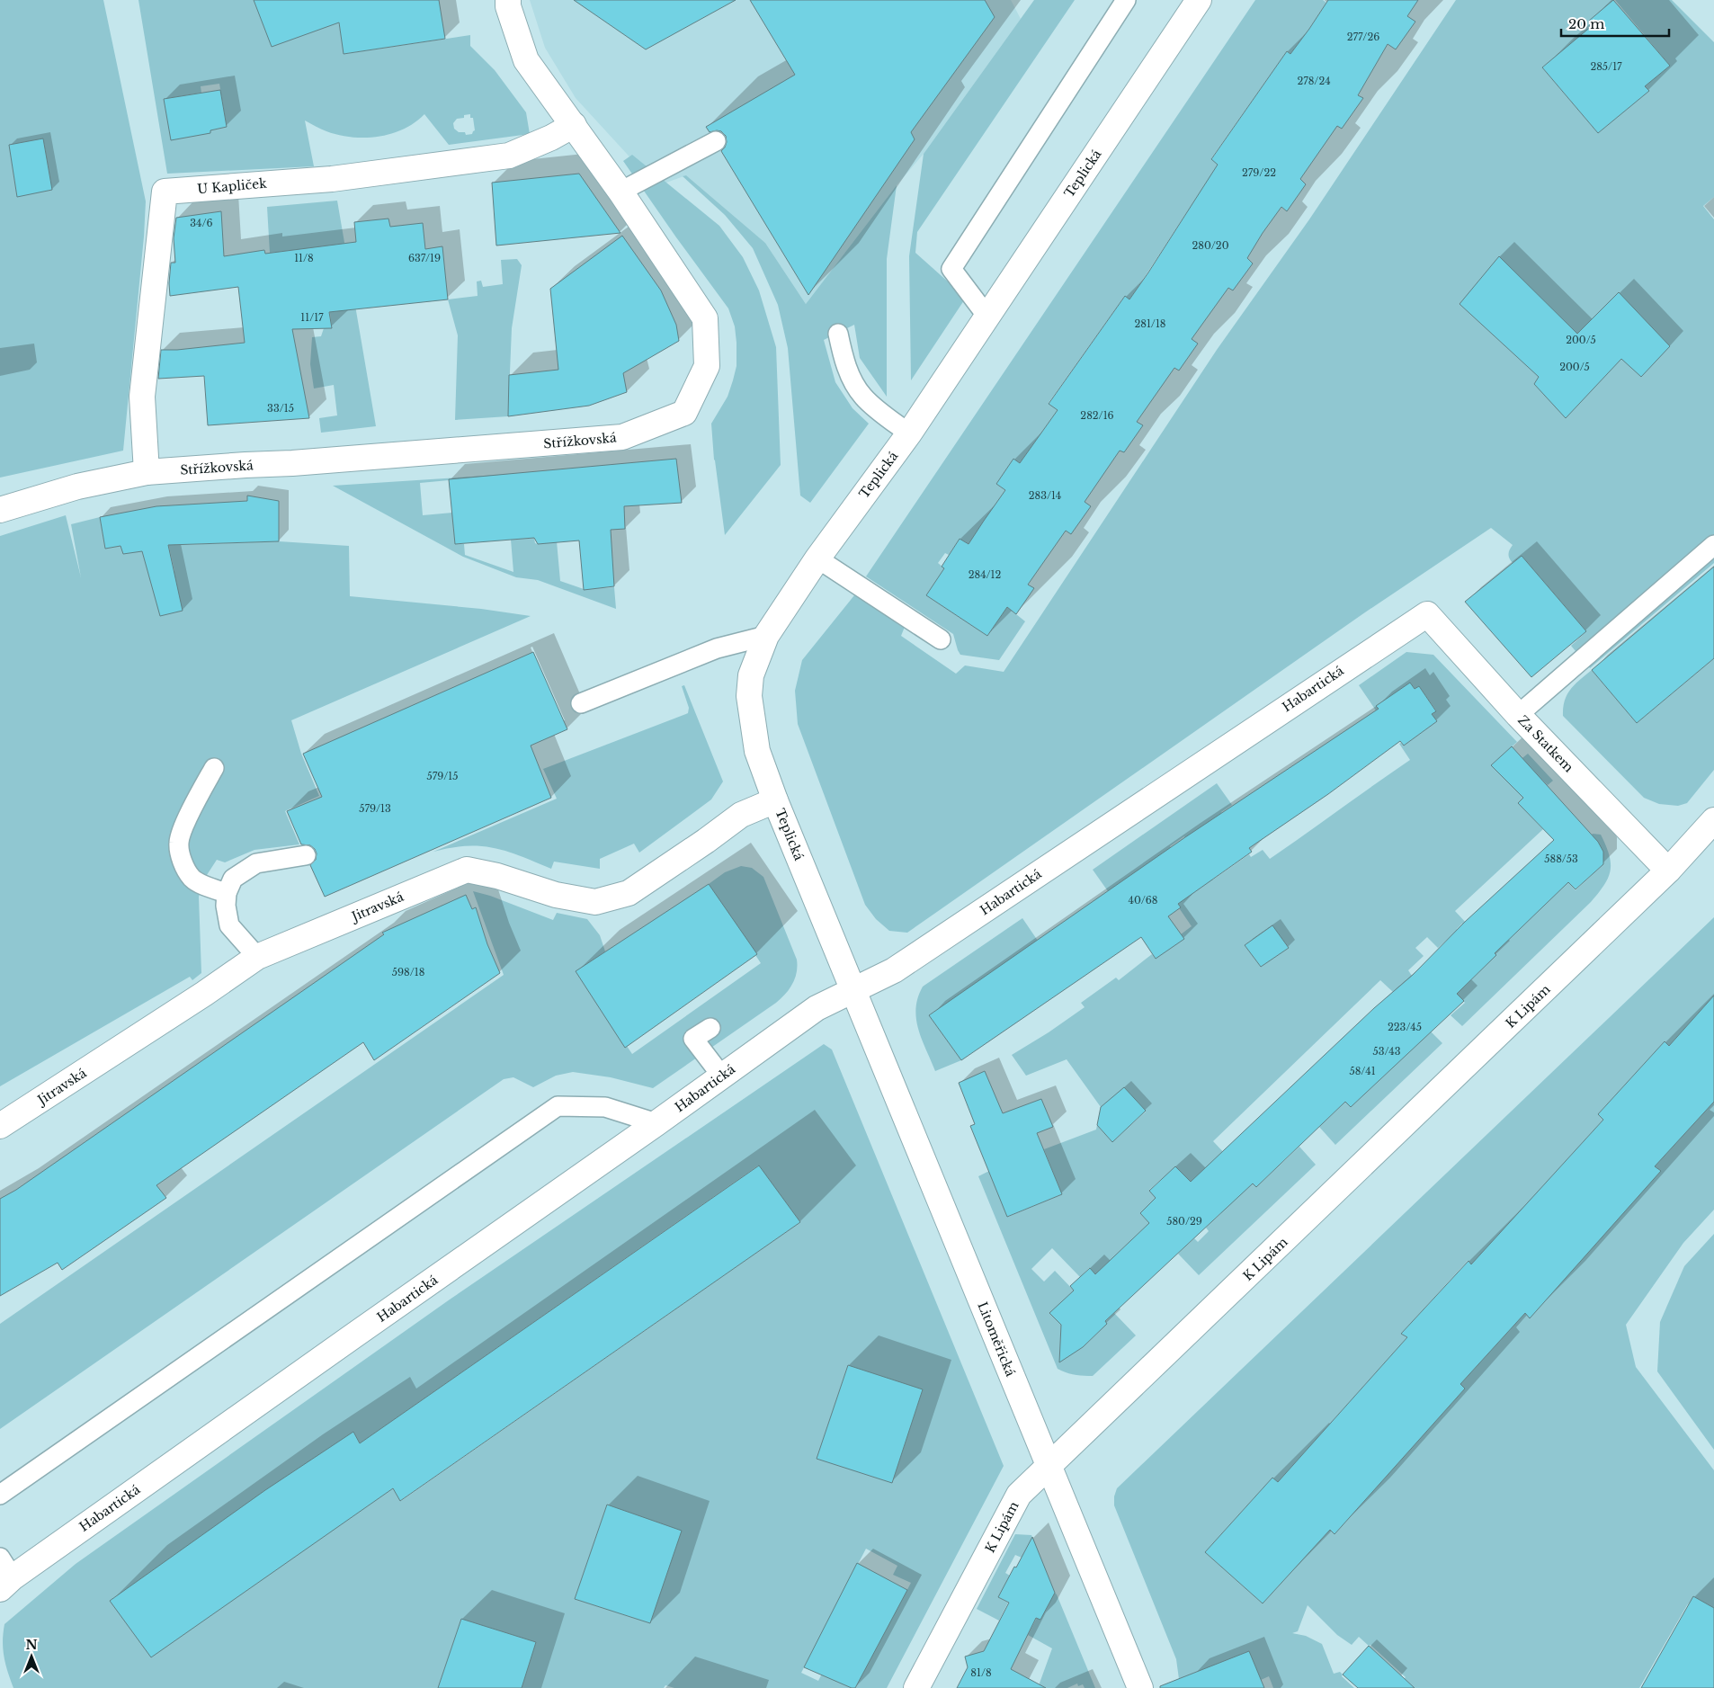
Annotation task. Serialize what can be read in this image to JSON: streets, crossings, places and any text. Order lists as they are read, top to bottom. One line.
{"streets":{"street":["Teplická","U Kapliček","Střížkovská","Habartická","Za Statkem","Jitravská","K Lipám","Litoměřická"]},"crossings":[["Teplická","Habartická"],["Teplická","Jitravská"],["Teplická","Litoměřická"],["U Kapliček","Střížkovská"],["Habartická","Za Statkem"],["Habartická","Litoměřická"],["Za Statkem","K Lipám"],["K Lipám","Litoměřická"]],"house_numbers":["277/26","285/17","278/24","279/22","34/6","280/20","11/8","637/19","11/17","281/18","200/5","200/5","33/15","282/16","283/14","284/12","579/15","579/13","588/53","40/68","598/18","223/45","53/43","58/41","580/29","81/8"],"scale_bar":"20 m","north":"top"}
